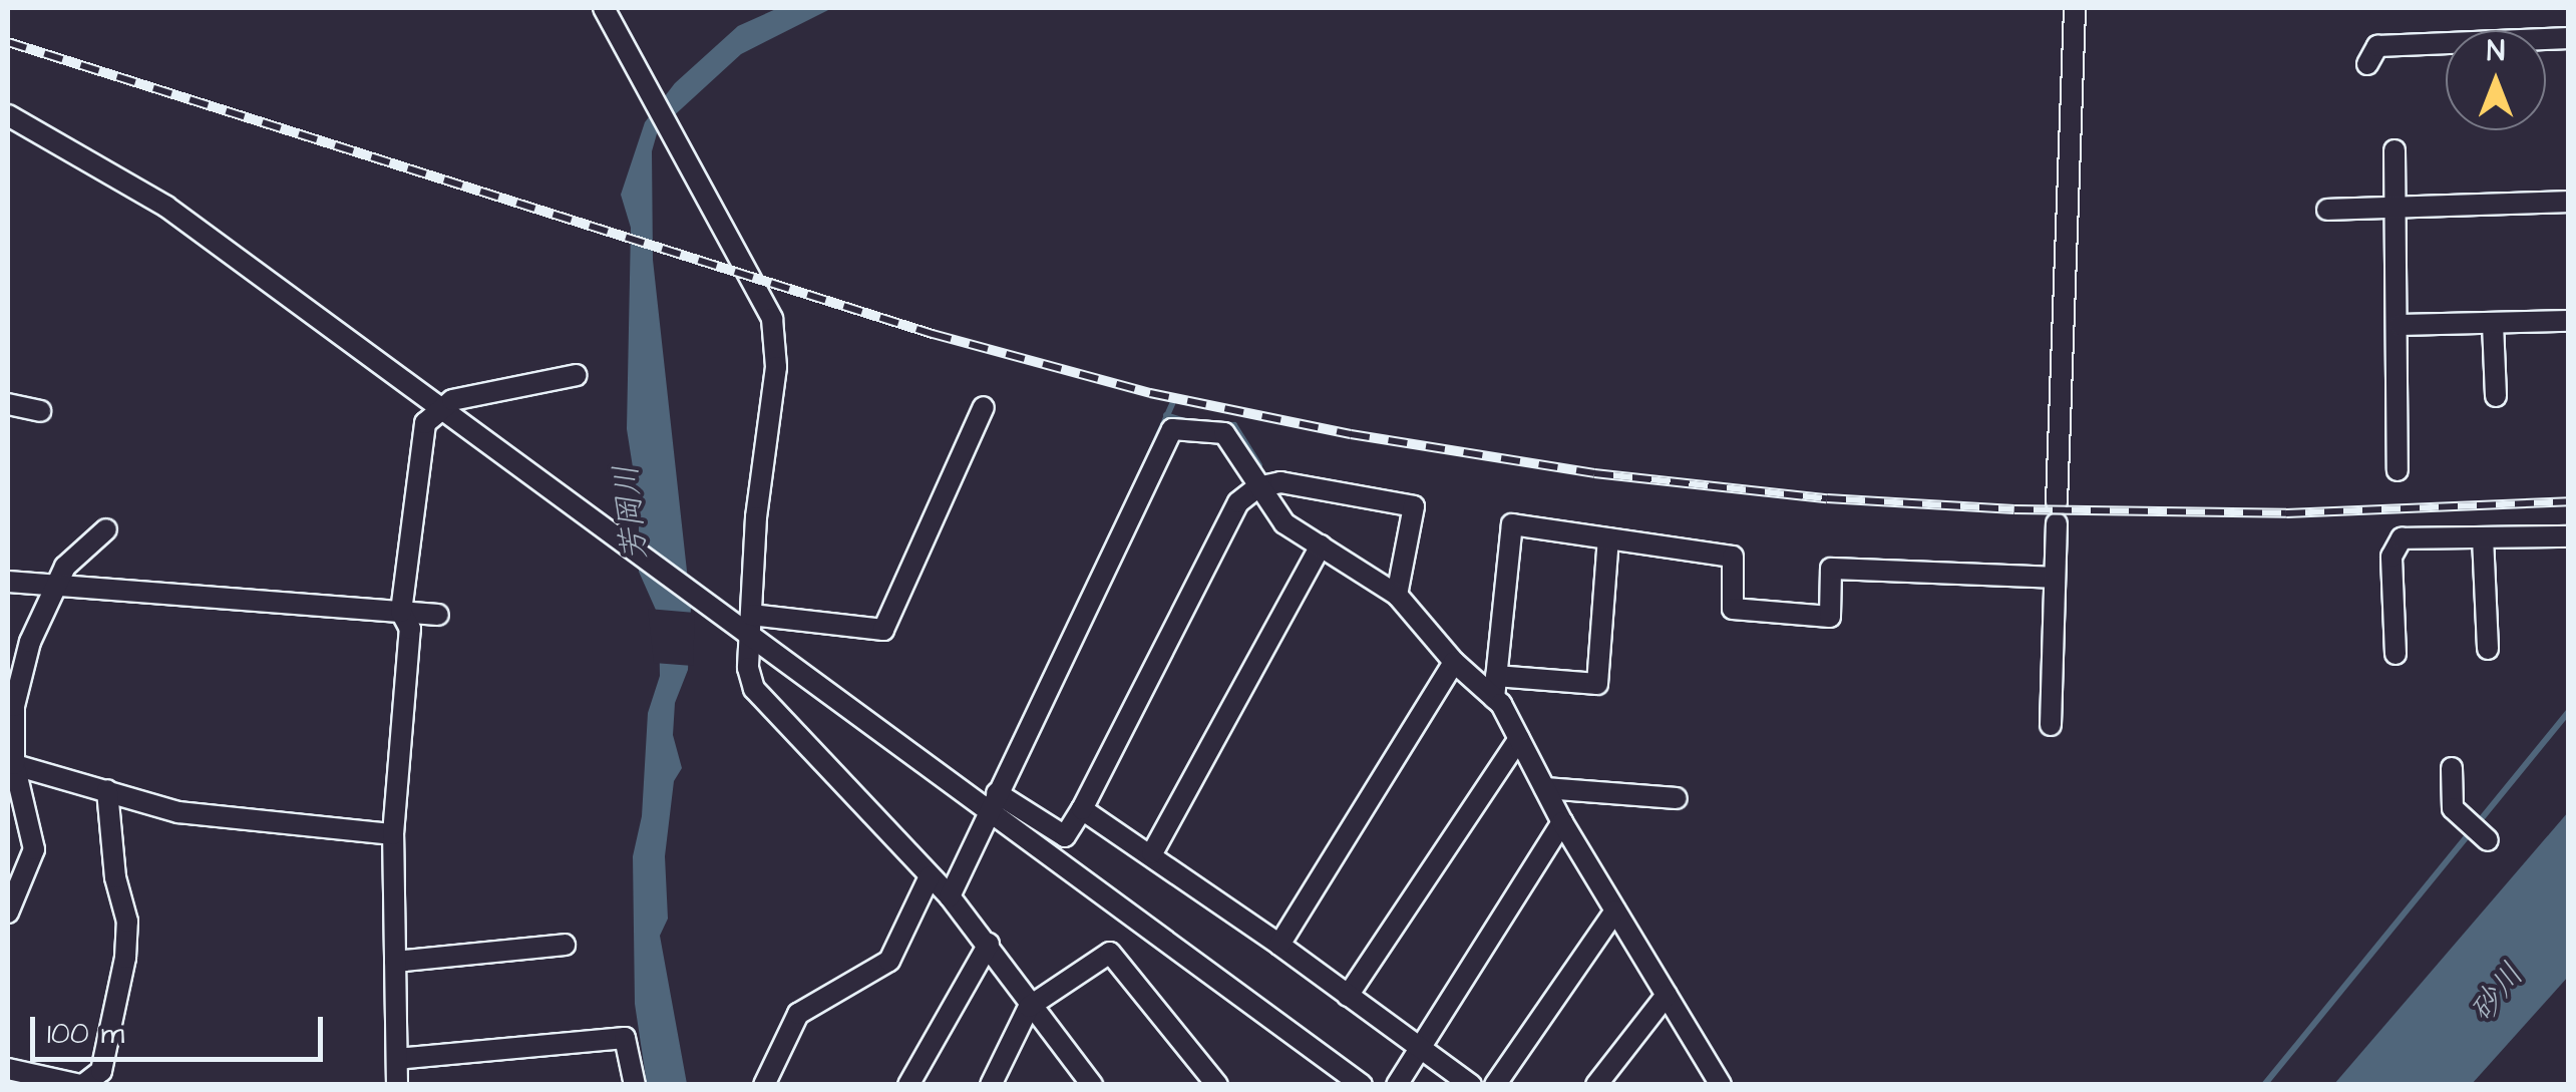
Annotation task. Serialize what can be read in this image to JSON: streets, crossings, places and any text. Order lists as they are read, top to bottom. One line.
{"water":["芳岡川","砂川"],"scale_bar":"100 m","north":"top"}
